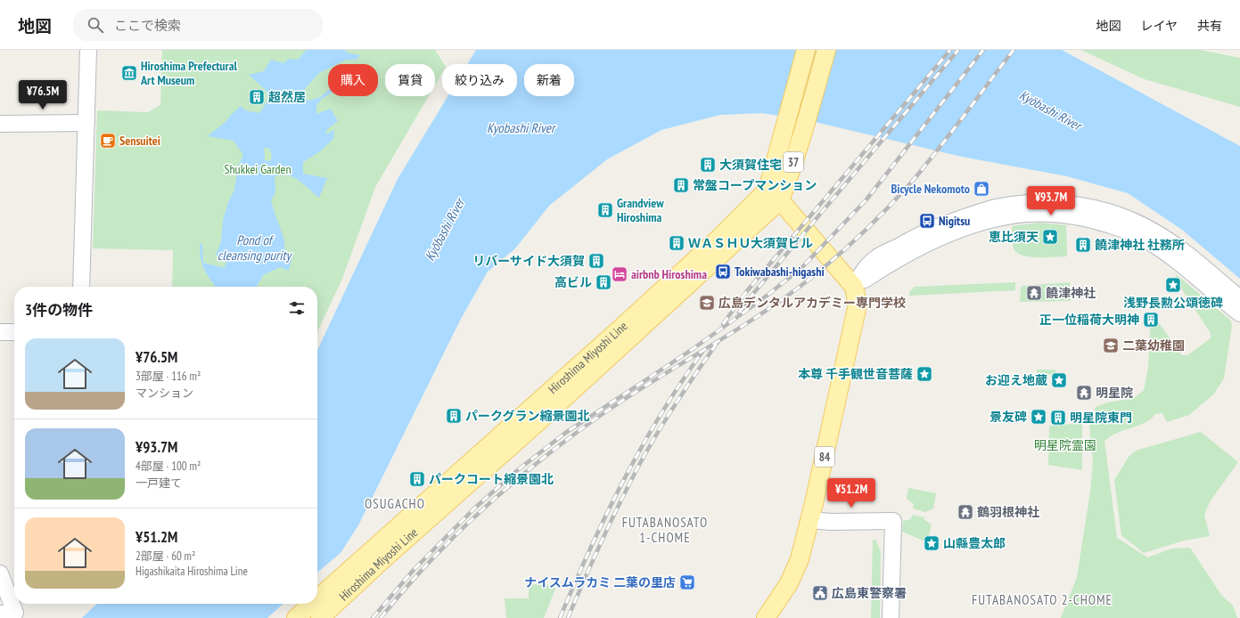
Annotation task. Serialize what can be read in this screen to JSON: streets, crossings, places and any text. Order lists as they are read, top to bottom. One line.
{"streets":{"main road":["37","Hiroshima Miyoshi Line","84"]},"crossings":[["Hiroshima Miyoshi Line","84"]],"districts":["OSUGACHO","FUTABANOSATO 1-CHOME","FUTABANOSATO 2-CHOME"],"water":["Kyōbashi River","Kyobashi River","Pond of cleansing purity"],"parks":["Shukkei Garden","明星院霊園"],"places":{"museum":["Hiroshima Prefectural Art Museum"],"building":["超然居","大須賀住宅","常盤コープマンション","Grandview Hiroshima","ＷＡＳＨＵ大須賀ビル","饒津神社 社務所","リバーサイド大須賀","高ビル","正一位稲荷大明神","パークグラン縮景園北","明星院東門","パークコート縮景園北"],"cafe":["Sensuitei"],"shop":["Bicycle Nekomoto"],"bus stop":["Nigitsu","Tokiwabashi-higashi"],"place":["恵比須天","浅野長勲公頌徳碑","本尊 千手観世音菩薩","お迎え地蔵","景友碑","山縣豊太郎"],"hotel":["airbnb Hiroshima"],"temple":["饒津神社","明星院","鶴羽根神社"],"school or university":["広島デンタルアカデミー専門学校","二葉幼稚園"],"supermarket":["ナイスムラカミ 二葉の里店"],"public building":["広島東警察署"]},"page":{"header":"地図","search":"ここで検索","nav":["地図","レイヤ","共有"],"chip":["購入","賃貸","絞り込み","新着"],"price":["¥76.5M","¥93.7M","¥51.2M"],"heading":"3件の物件","list":[{"name":"¥76.5M","note":"3部屋 · 116 m² · マンション"},{"name":"¥93.7M","note":"4部屋 · 100 m² · 一戸建て"},{"name":"¥51.2M","note":"2部屋 · 60 m² · Higashikaita Hiroshima Line"}]}}
